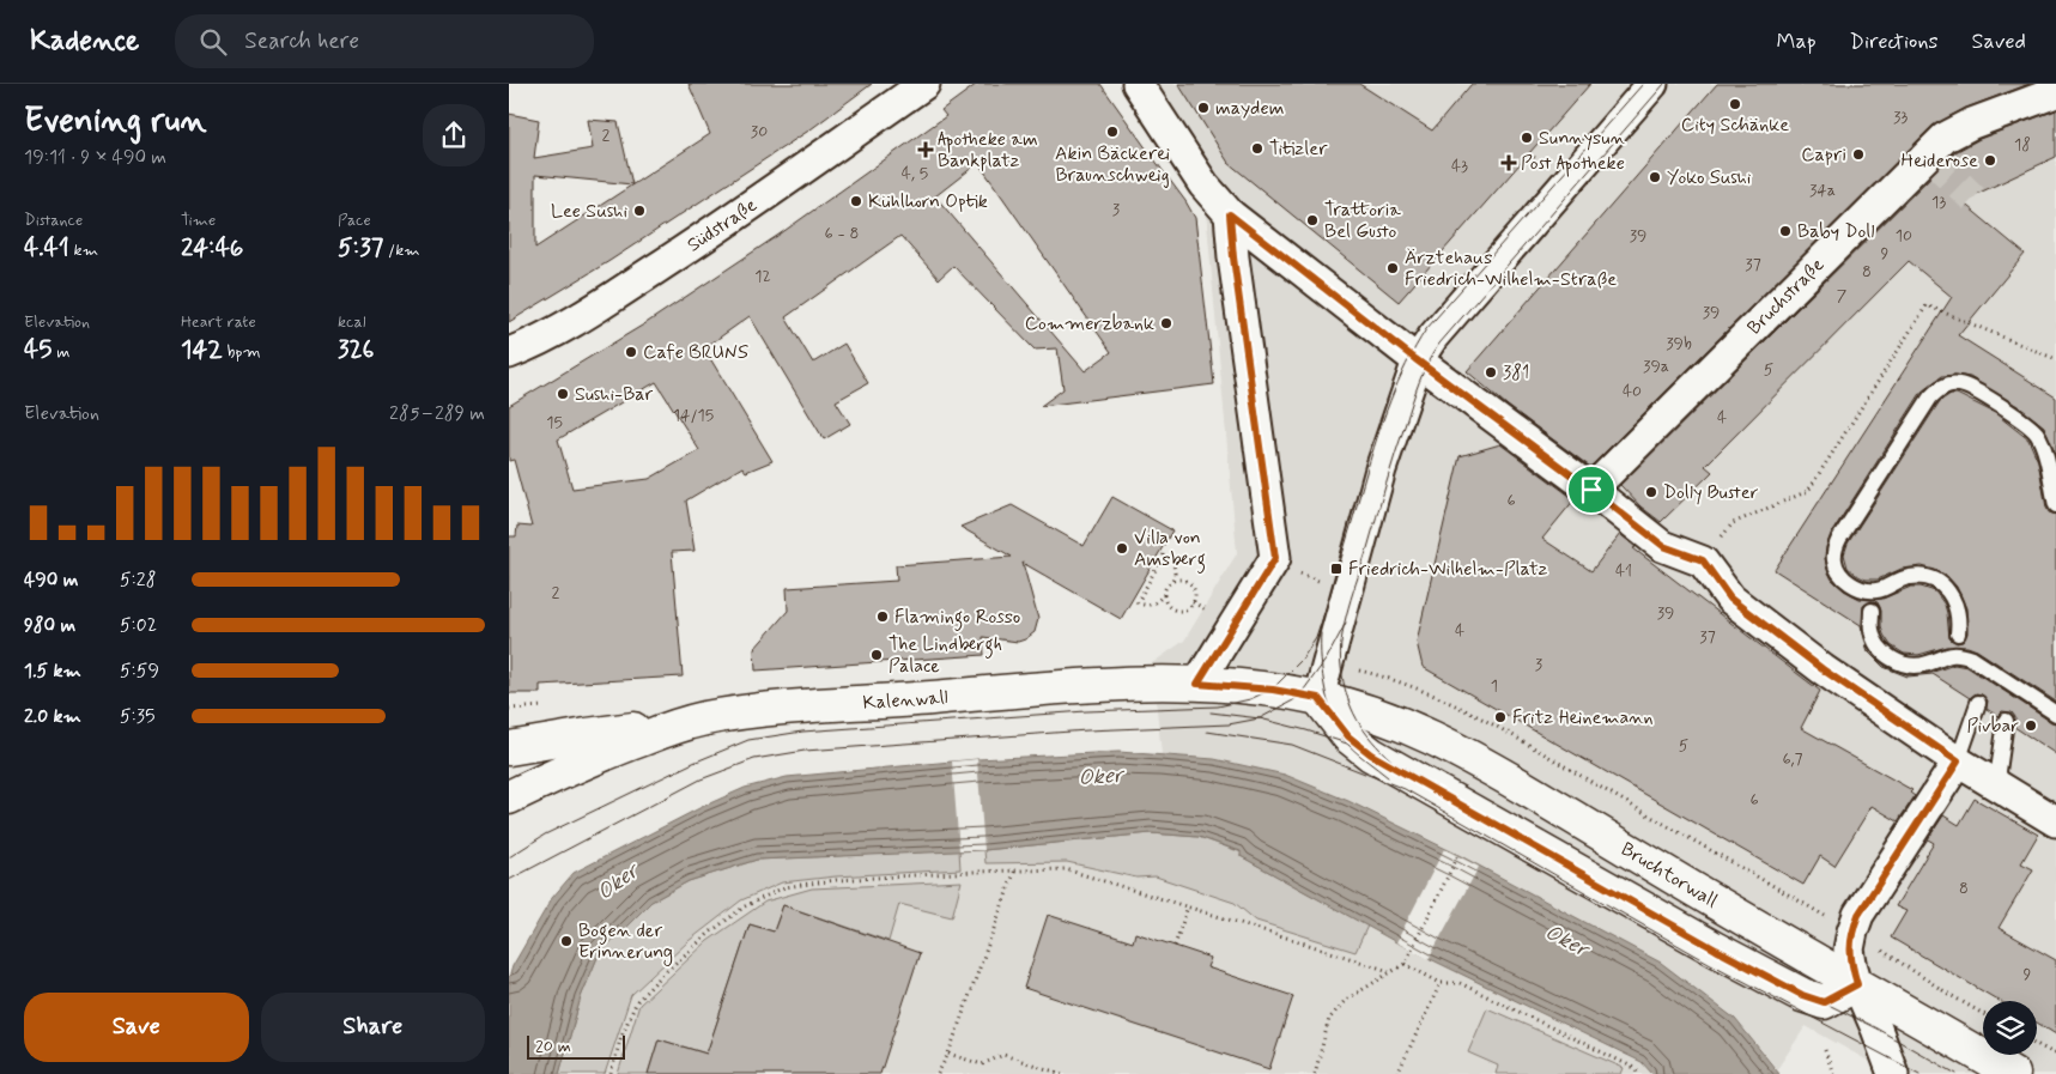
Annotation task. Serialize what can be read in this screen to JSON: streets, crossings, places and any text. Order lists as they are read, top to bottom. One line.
{"streets":{"main road":["Kalenwall","Bruchtorwall"],"street":["Südstraße","Bruchstraße"]},"crossings":[["Kalenwall","Bruchtorwall"]],"water":["Oker"],"places":{"other":["City Schänke","maydem","Akin Bäckerei Braunschweig","Sunnysun","Titizler","Capri","Heiderose","Yoko Sushi","Kühlhorn Optik","Lee Sushi","Trattoria Bel Gusto","Baby Doll","Ärztehaus Friedrich-Wilhelm-Straße","Commerzbank","Cafe BRUNS","381","Sushi-Bar","Dolly Buster","Villa von Amsberg","Flamingo Rosso","The Lindbergh Palace","Fritz Heinemann","Pivbar","Bogen der Erinnerung"],"health":["Apotheke am Bankplatz","Post Apotheke"],"transit":["Friedrich-Wilhelm-Platz"]},"house_numbers":["33","30","2","18","43","4, 5","34a","13","3","6 - 8","39","10","9","37","8","12","7","39","39b","39a","5","40","14/15","4","15","6","41","2","39","4","37","3","1","5","6,7","6","8","9"],"scale_bar":"20 m","page":{"header":"Kadence","search":"Search here","nav":["Map","Directions","Saved"],"heading":["Evening run","19:11 · 9 × 490 m"],"stats":[["Distance","4.41 km"],["Time","24:46"],["Pace","5:37 /km"],["Elevation","45 m"],["Heart rate","142 bpm"],["kcal","326"]],"chart":["Elevation","285–289 m"],"list":[{"name":"490 m","note":"5:28"},{"name":"980 m","note":"5:02"},{"name":"1.5 km","note":"5:59"},{"name":"2.0 km","note":"5:35"}],"buttons":["Save","Share"],"scale":"20 m"}}
